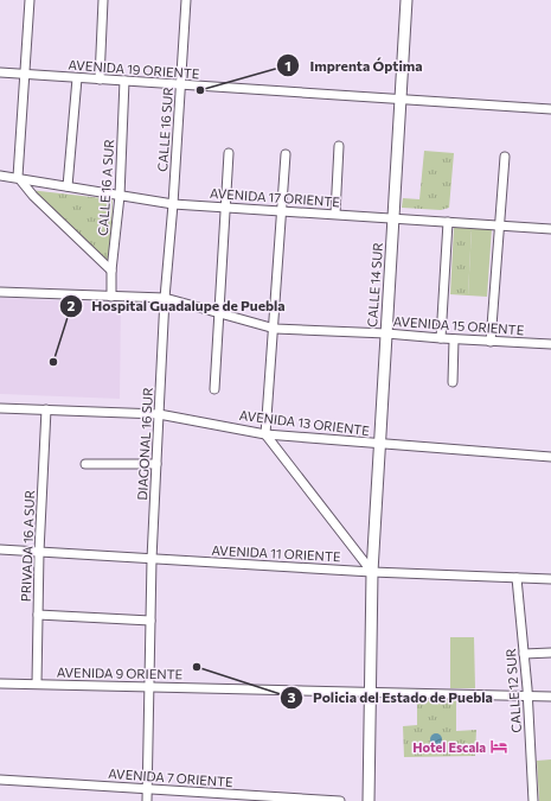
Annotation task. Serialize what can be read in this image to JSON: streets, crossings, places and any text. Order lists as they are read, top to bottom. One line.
{"streets":{"main road":["CALLE 14 SUR"],"street":["AVENIDA 19 ORIENTE","CALLE 16 SUR","CALLE 16 A SUR","AVENIDA 17 ORIENTE","AVENIDA 15 ORIENTE","AVENIDA 13 ORIENTE","DIAGONAL 16 SUR","PRIVADA 16 A SUR","AVENIDA 11 ORIENTE","AVENIDA 9 ORIENTE","CALLE 12 SUR","AVENIDA 7 ORIENTE"]},"crossings":[["AVENIDA 19 ORIENTE","CALLE 16 SUR"],["AVENIDA 19 ORIENTE","CALLE 16 A SUR"],["AVENIDA 19 ORIENTE","CALLE 14 SUR"],["CALLE 16 SUR","AVENIDA 17 ORIENTE"],["CALLE 16 SUR","DIAGONAL 16 SUR"],["CALLE 16 A SUR","AVENIDA 17 ORIENTE"],["CALLE 16 A SUR","AVENIDA 15 ORIENTE"],["AVENIDA 17 ORIENTE","CALLE 14 SUR"],["AVENIDA 17 ORIENTE","DIAGONAL 16 SUR"],["CALLE 14 SUR","AVENIDA 15 ORIENTE"],["CALLE 14 SUR","AVENIDA 13 ORIENTE"],["CALLE 14 SUR","AVENIDA 11 ORIENTE"],["CALLE 14 SUR","AVENIDA 9 ORIENTE"],["AVENIDA 15 ORIENTE","DIAGONAL 16 SUR"],["AVENIDA 13 ORIENTE","DIAGONAL 16 SUR"],["AVENIDA 13 ORIENTE","PRIVADA 16 A SUR"],["DIAGONAL 16 SUR","AVENIDA 11 ORIENTE"],["DIAGONAL 16 SUR","AVENIDA 9 ORIENTE"],["DIAGONAL 16 SUR","AVENIDA 7 ORIENTE"],["PRIVADA 16 A SUR","AVENIDA 11 ORIENTE"],["PRIVADA 16 A SUR","AVENIDA 9 ORIENTE"],["AVENIDA 11 ORIENTE","CALLE 12 SUR"],["AVENIDA 9 ORIENTE","CALLE 12 SUR"]],"places":{"other":["Imprenta Óptima","Hospital Guadalupe de Puebla","Policia del Estado de Puebla"],"hotel":["Hotel Escala"]}}
